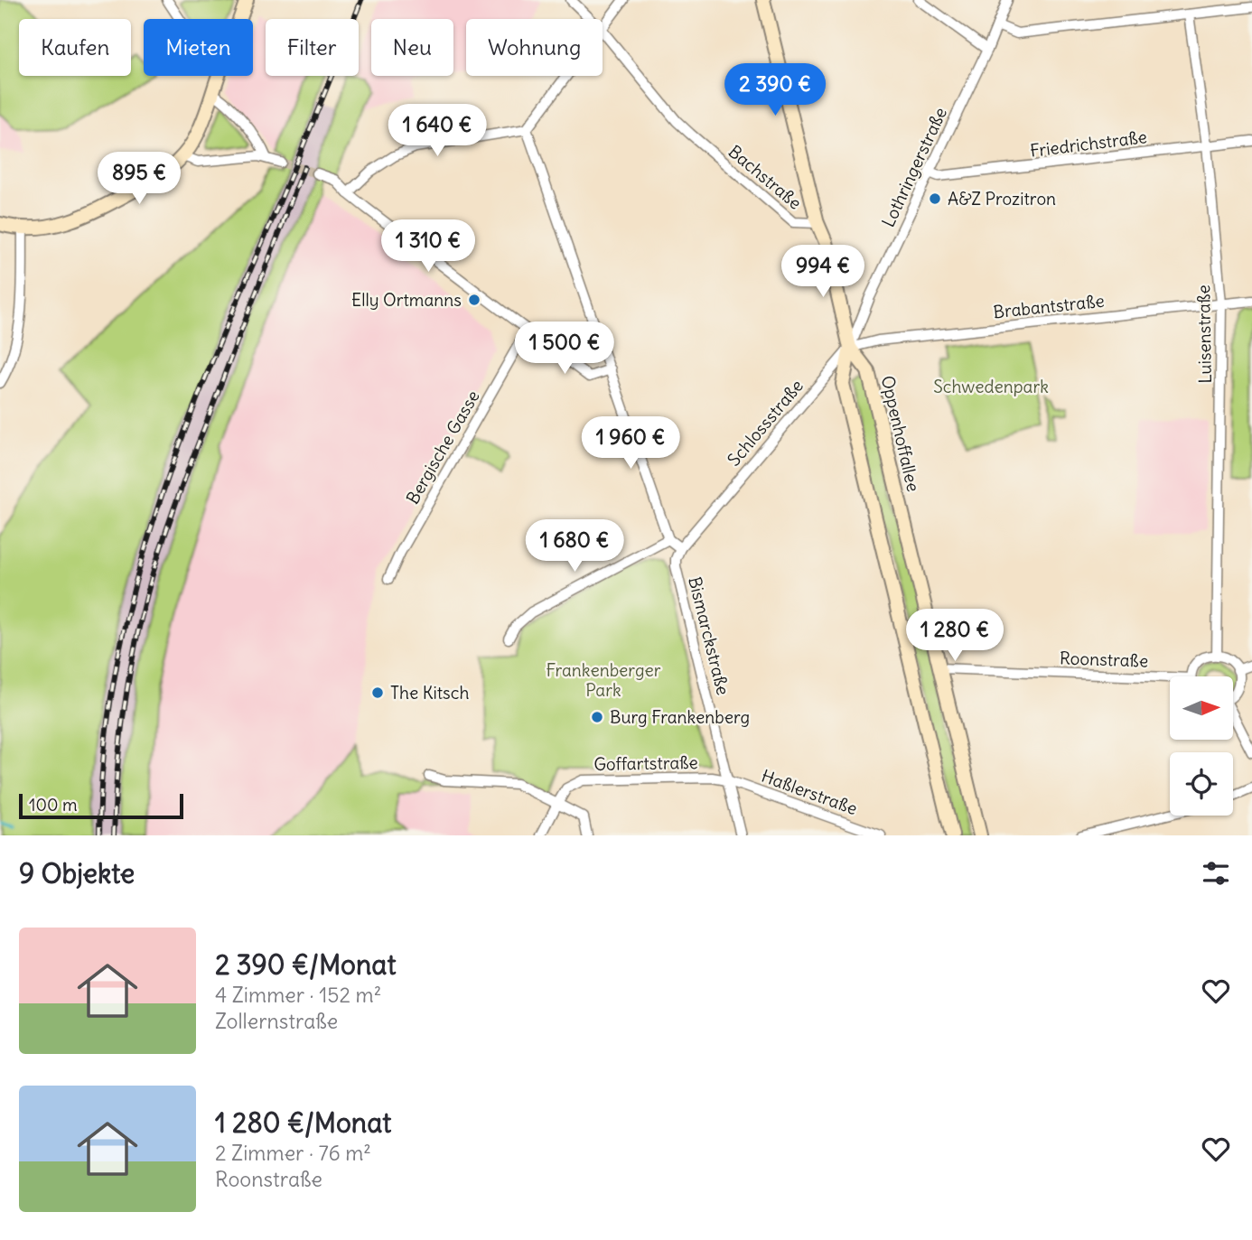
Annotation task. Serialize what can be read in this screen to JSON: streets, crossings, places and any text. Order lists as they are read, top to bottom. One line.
{"streets":{"street":["Friedrichstraße","Lothringerstraße","Bachstraße","Brabantstraße","Luisenstraße","Schlossstraße","Oppenhoffallee","Bergische Gasse","Bismarckstraße","Roonstraße","Goffartstraße","Haßlerstraße"]},"crossings":[["Friedrichstraße","Lothringerstraße"],["Friedrichstraße","Luisenstraße"],["Lothringerstraße","Brabantstraße"],["Lothringerstraße","Schlossstraße"],["Lothringerstraße","Oppenhoffallee"],["Brabantstraße","Luisenstraße"],["Brabantstraße","Schlossstraße"],["Brabantstraße","Oppenhoffallee"],["Schlossstraße","Oppenhoffallee"],["Schlossstraße","Bismarckstraße"],["Oppenhoffallee","Roonstraße"],["Bismarckstraße","Goffartstraße"],["Bismarckstraße","Haßlerstraße"],["Goffartstraße","Haßlerstraße"]],"parks":["Schwedenpark","Frankenberger Park"],"places":["A&Z Prozitron","Elly Ortmanns","The Kitsch","Burg Frankenberg"],"scale_bar":"100 m","north":"right","page":{"chip":["Kaufen","Mieten","Filter","Neu","Wohnung"],"price":["2 390 €","1 640 €","895 €","1 310 €","994 €","1 500 €","1 960 €","1 680 €","1 280 €"],"scale":"100 m","heading":"9 Objekte","list":[{"name":"2 390 €/Monat","note":"4 Zimmer · 152 m² · Zollernstraße"},{"name":"1 280 €/Monat","note":"2 Zimmer · 76 m² · Roonstraße"}]}}
